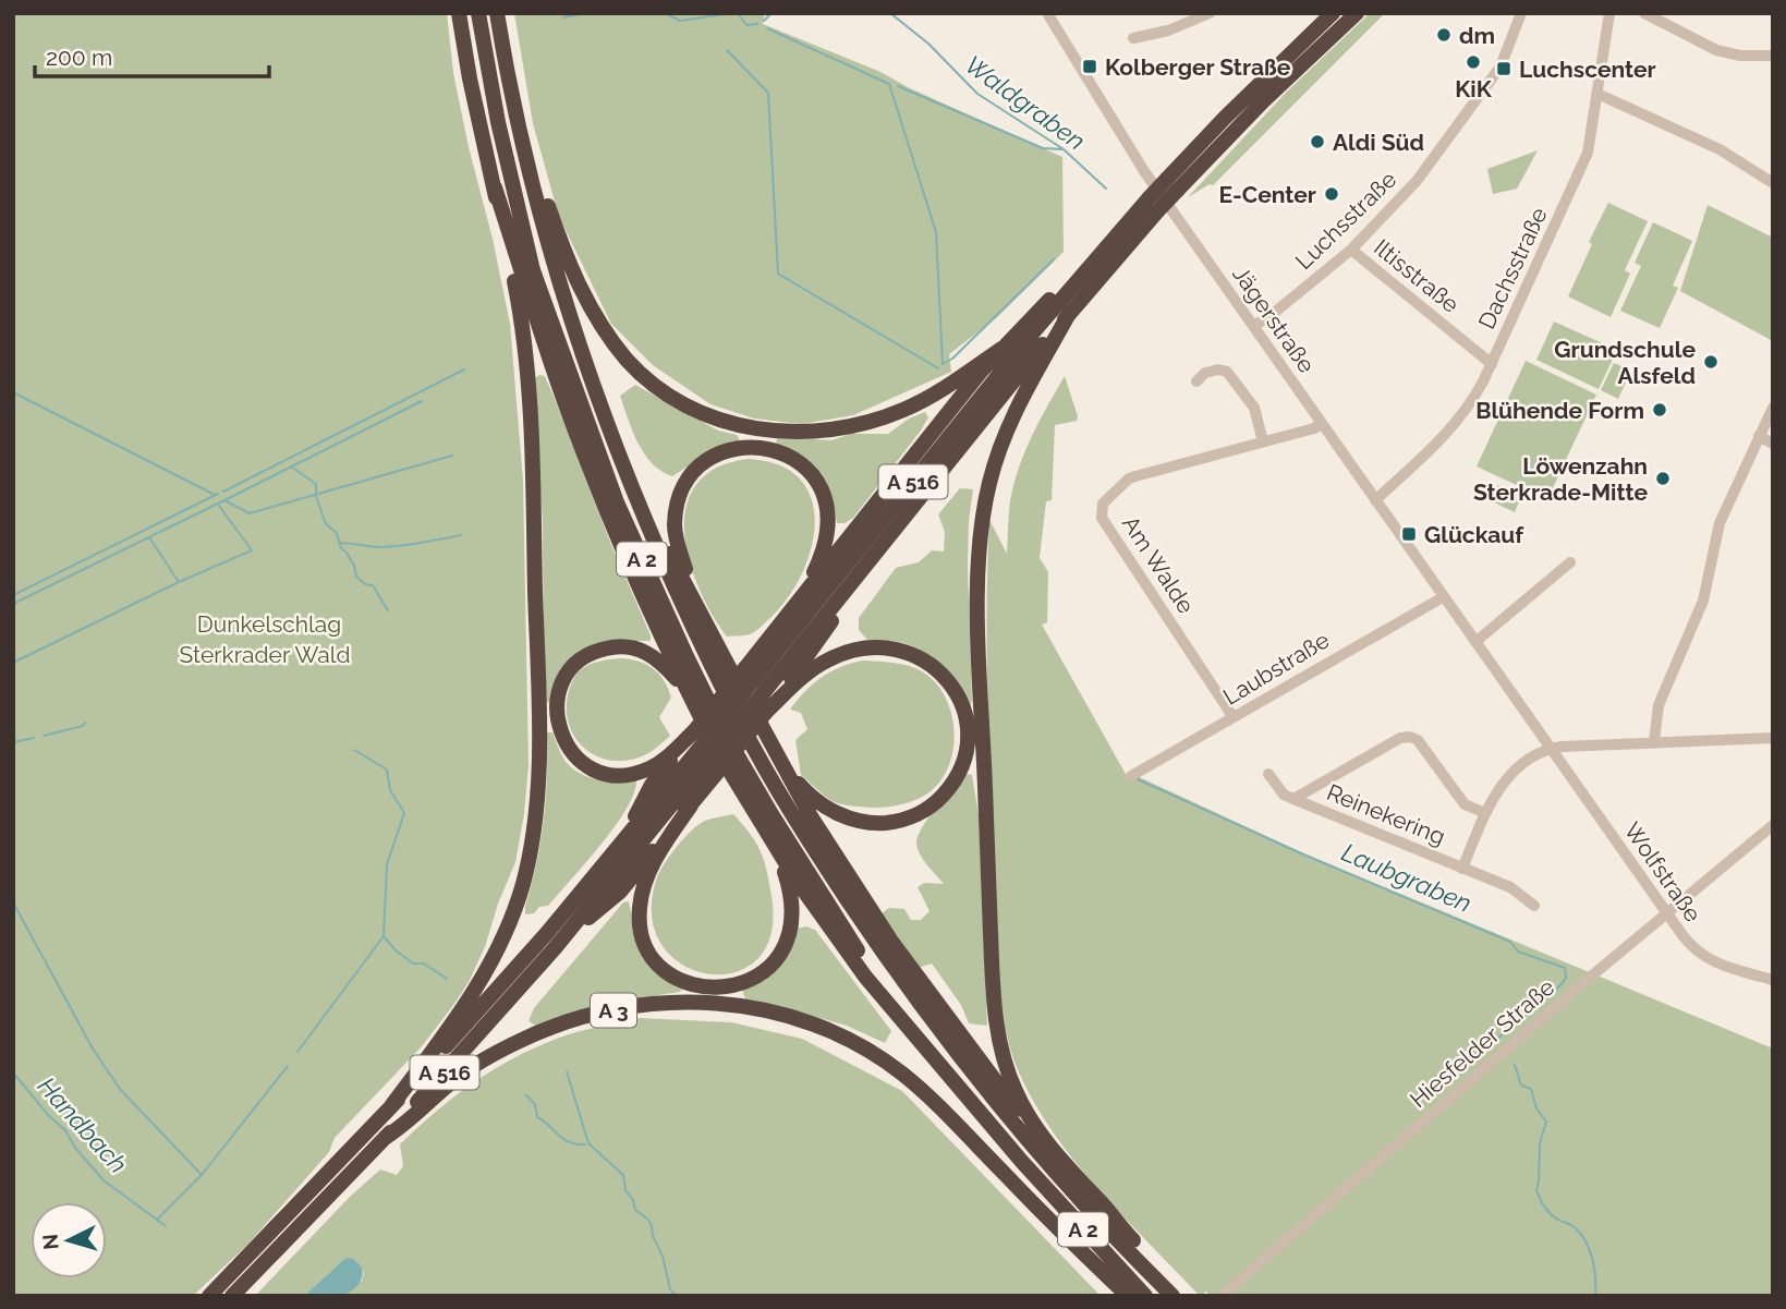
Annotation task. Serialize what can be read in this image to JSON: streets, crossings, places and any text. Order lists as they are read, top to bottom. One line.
{"streets":{"highway":["A 516","A 2","A 3"],"street":["Luchsstraße","Dachsstraße","Iltisstraße","Jägerstraße","Am Walde","Laubstraße","Reinekering","Wolfstraße","Hiesfelder Straße"]},"crossings":[["Luchsstraße","Iltisstraße"],["Luchsstraße","Jägerstraße"],["Dachsstraße","Iltisstraße"],["Dachsstraße","Jägerstraße"],["Jägerstraße","Am Walde"],["Jägerstraße","Laubstraße"],["Jägerstraße","Reinekering"],["Jägerstraße","Wolfstraße"],["A 516","A 3"],["Am Walde","Laubstraße"],["Reinekering","Wolfstraße"],["Wolfstraße","Hiesfelder Straße"]],"water":["Waldgraben","Laubgraben","Handbach"],"parks":["Dunkelschlag","Sterkrader Wald"],"places":{"other":["dm","KiK","Aldi Süd","E-Center","Grundschule Alsfeld","Blühende Form","Löwenzahn Sterkrade-Mitte"],"transit":["Kolberger Straße","Luchscenter","Glückauf"]},"scale_bar":"200 m","north":"left"}
